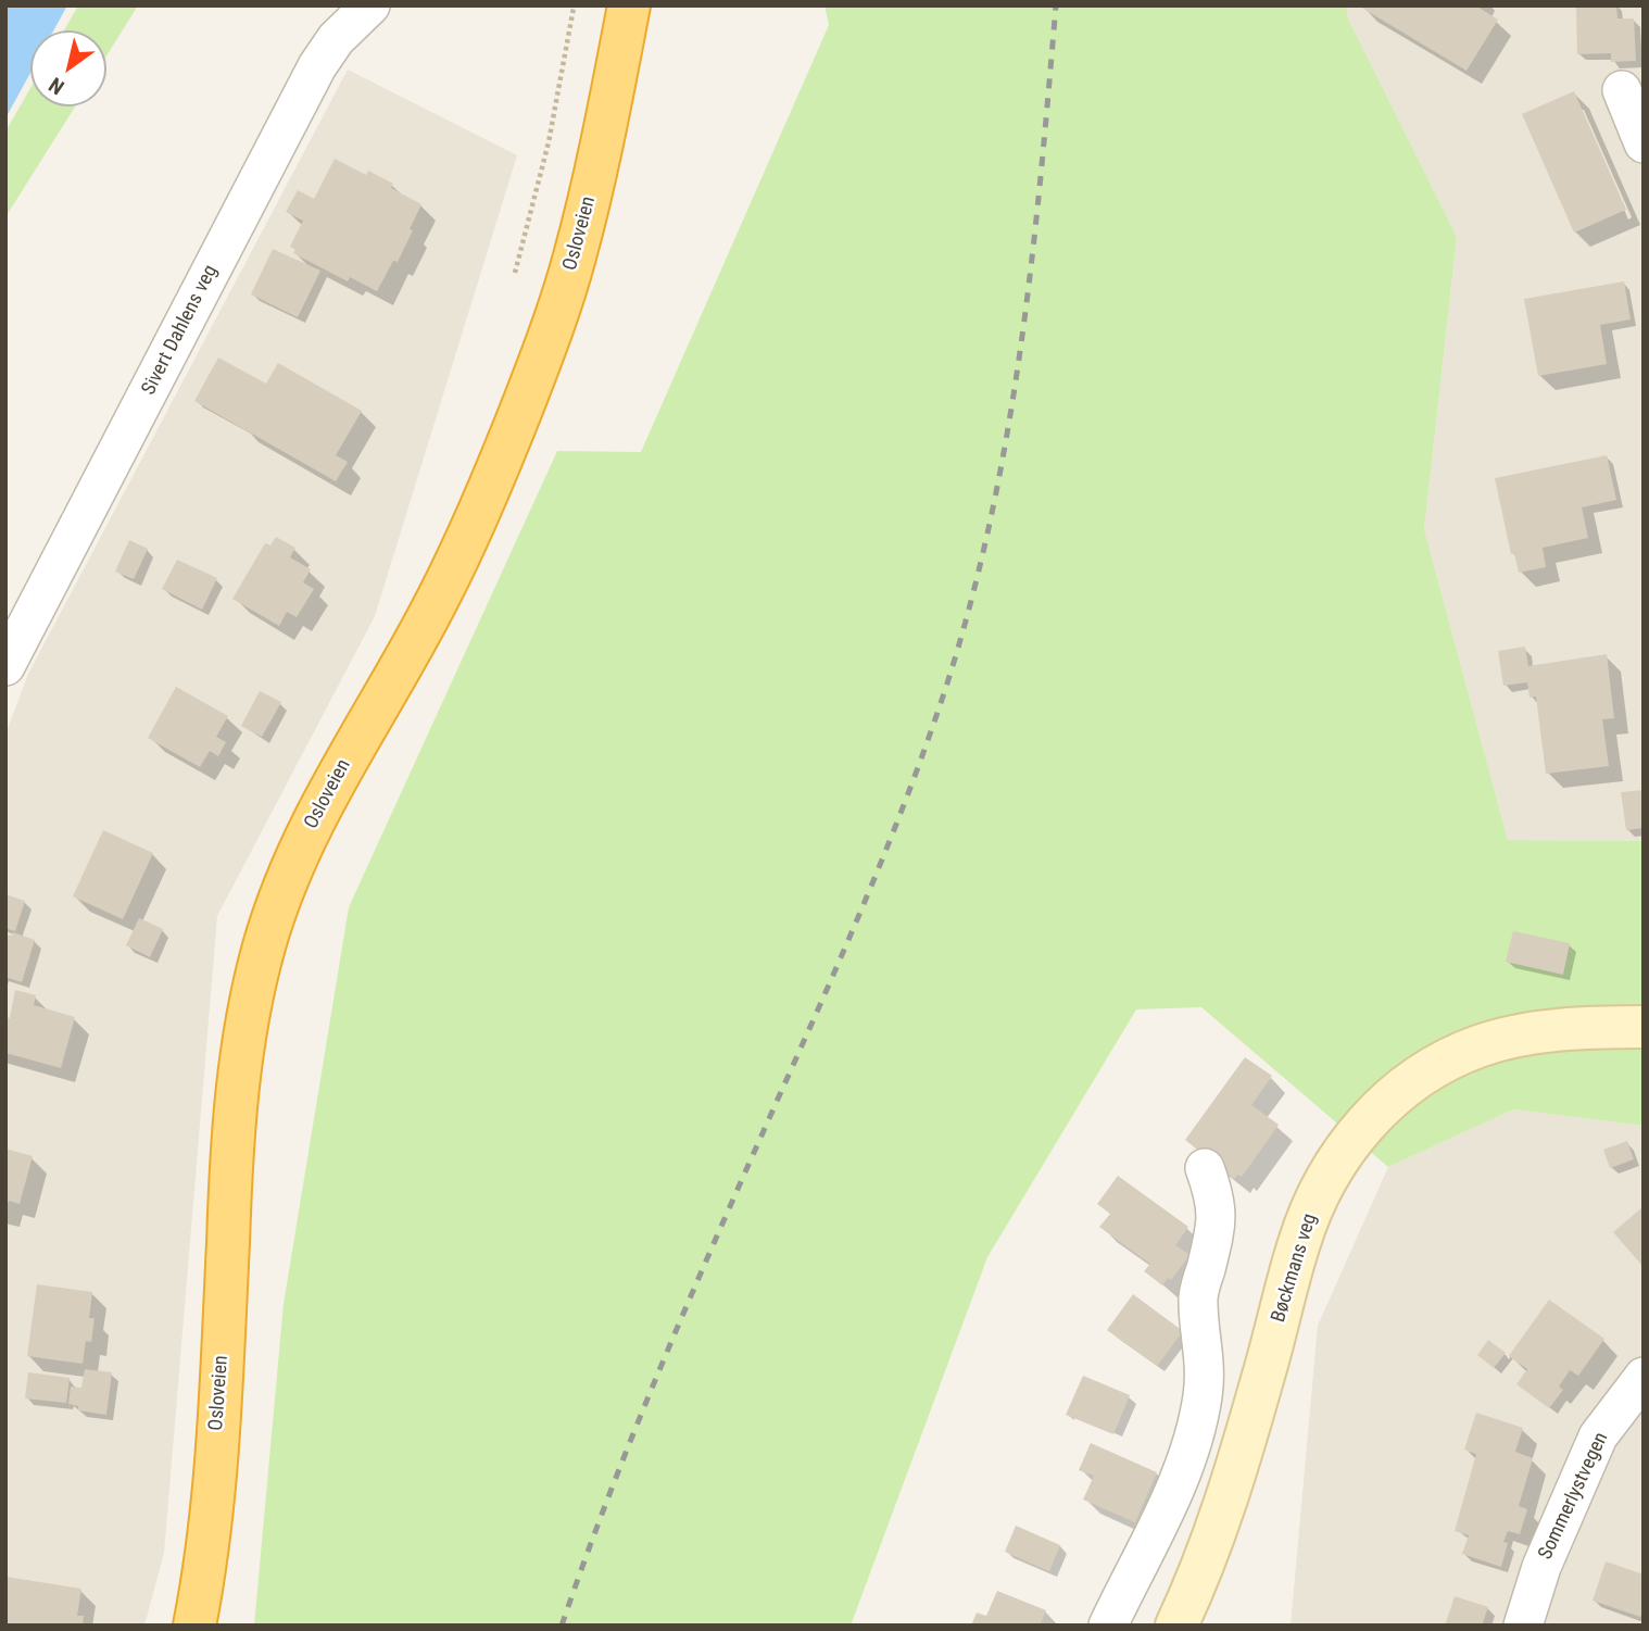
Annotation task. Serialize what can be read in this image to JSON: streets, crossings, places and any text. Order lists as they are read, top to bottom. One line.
{"streets":{"highway":["Osloveien"],"main road":["Bøckmans veg"],"street":["Sivert Dahlens veg","Sommerlystvegen"]},"north":"bottom left"}
